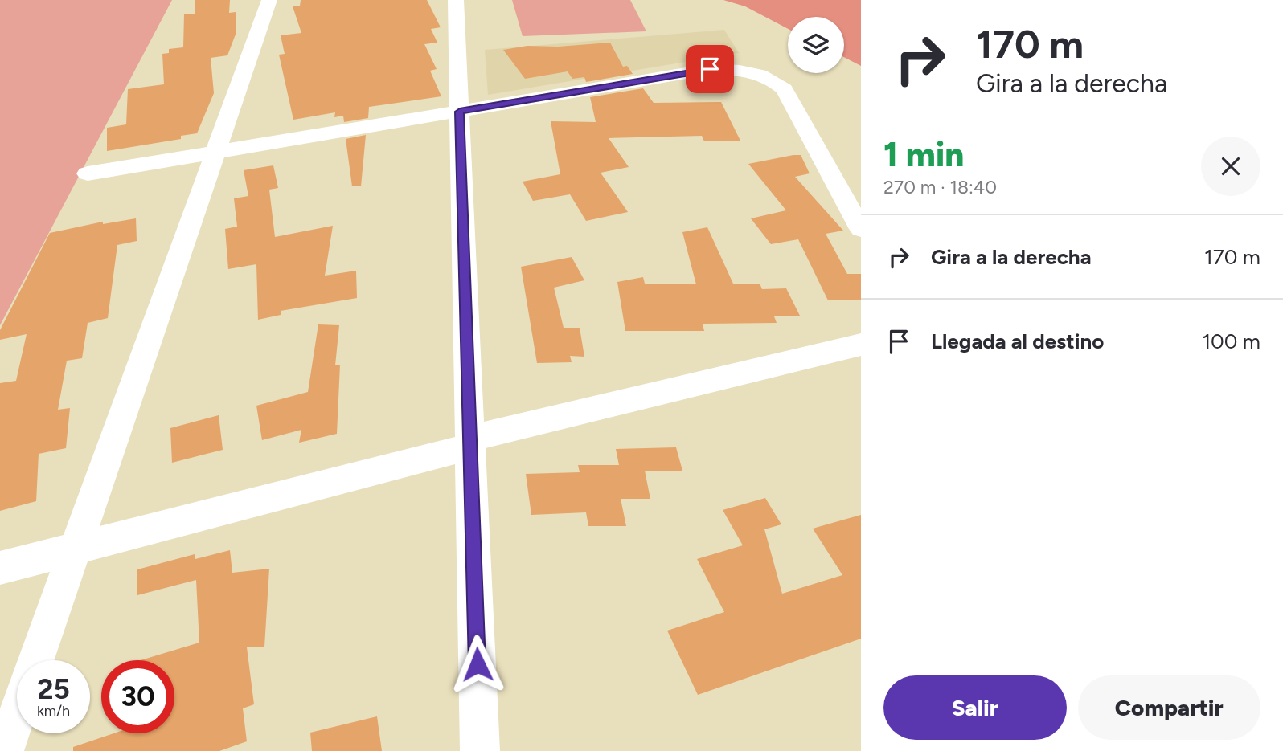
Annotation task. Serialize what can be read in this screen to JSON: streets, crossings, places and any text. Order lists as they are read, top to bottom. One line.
{"page":{"turn":["170 m","Gira a la derecha"],"heading":["1 min","270 m · 18:40"],"list":[{"name":"Gira a la derecha","value":"170 m"},{"name":"Llegada al destino","value":"100 m"}],"speed":"25 km/h","limit":"30","buttons":["Salir","Compartir"]}}
